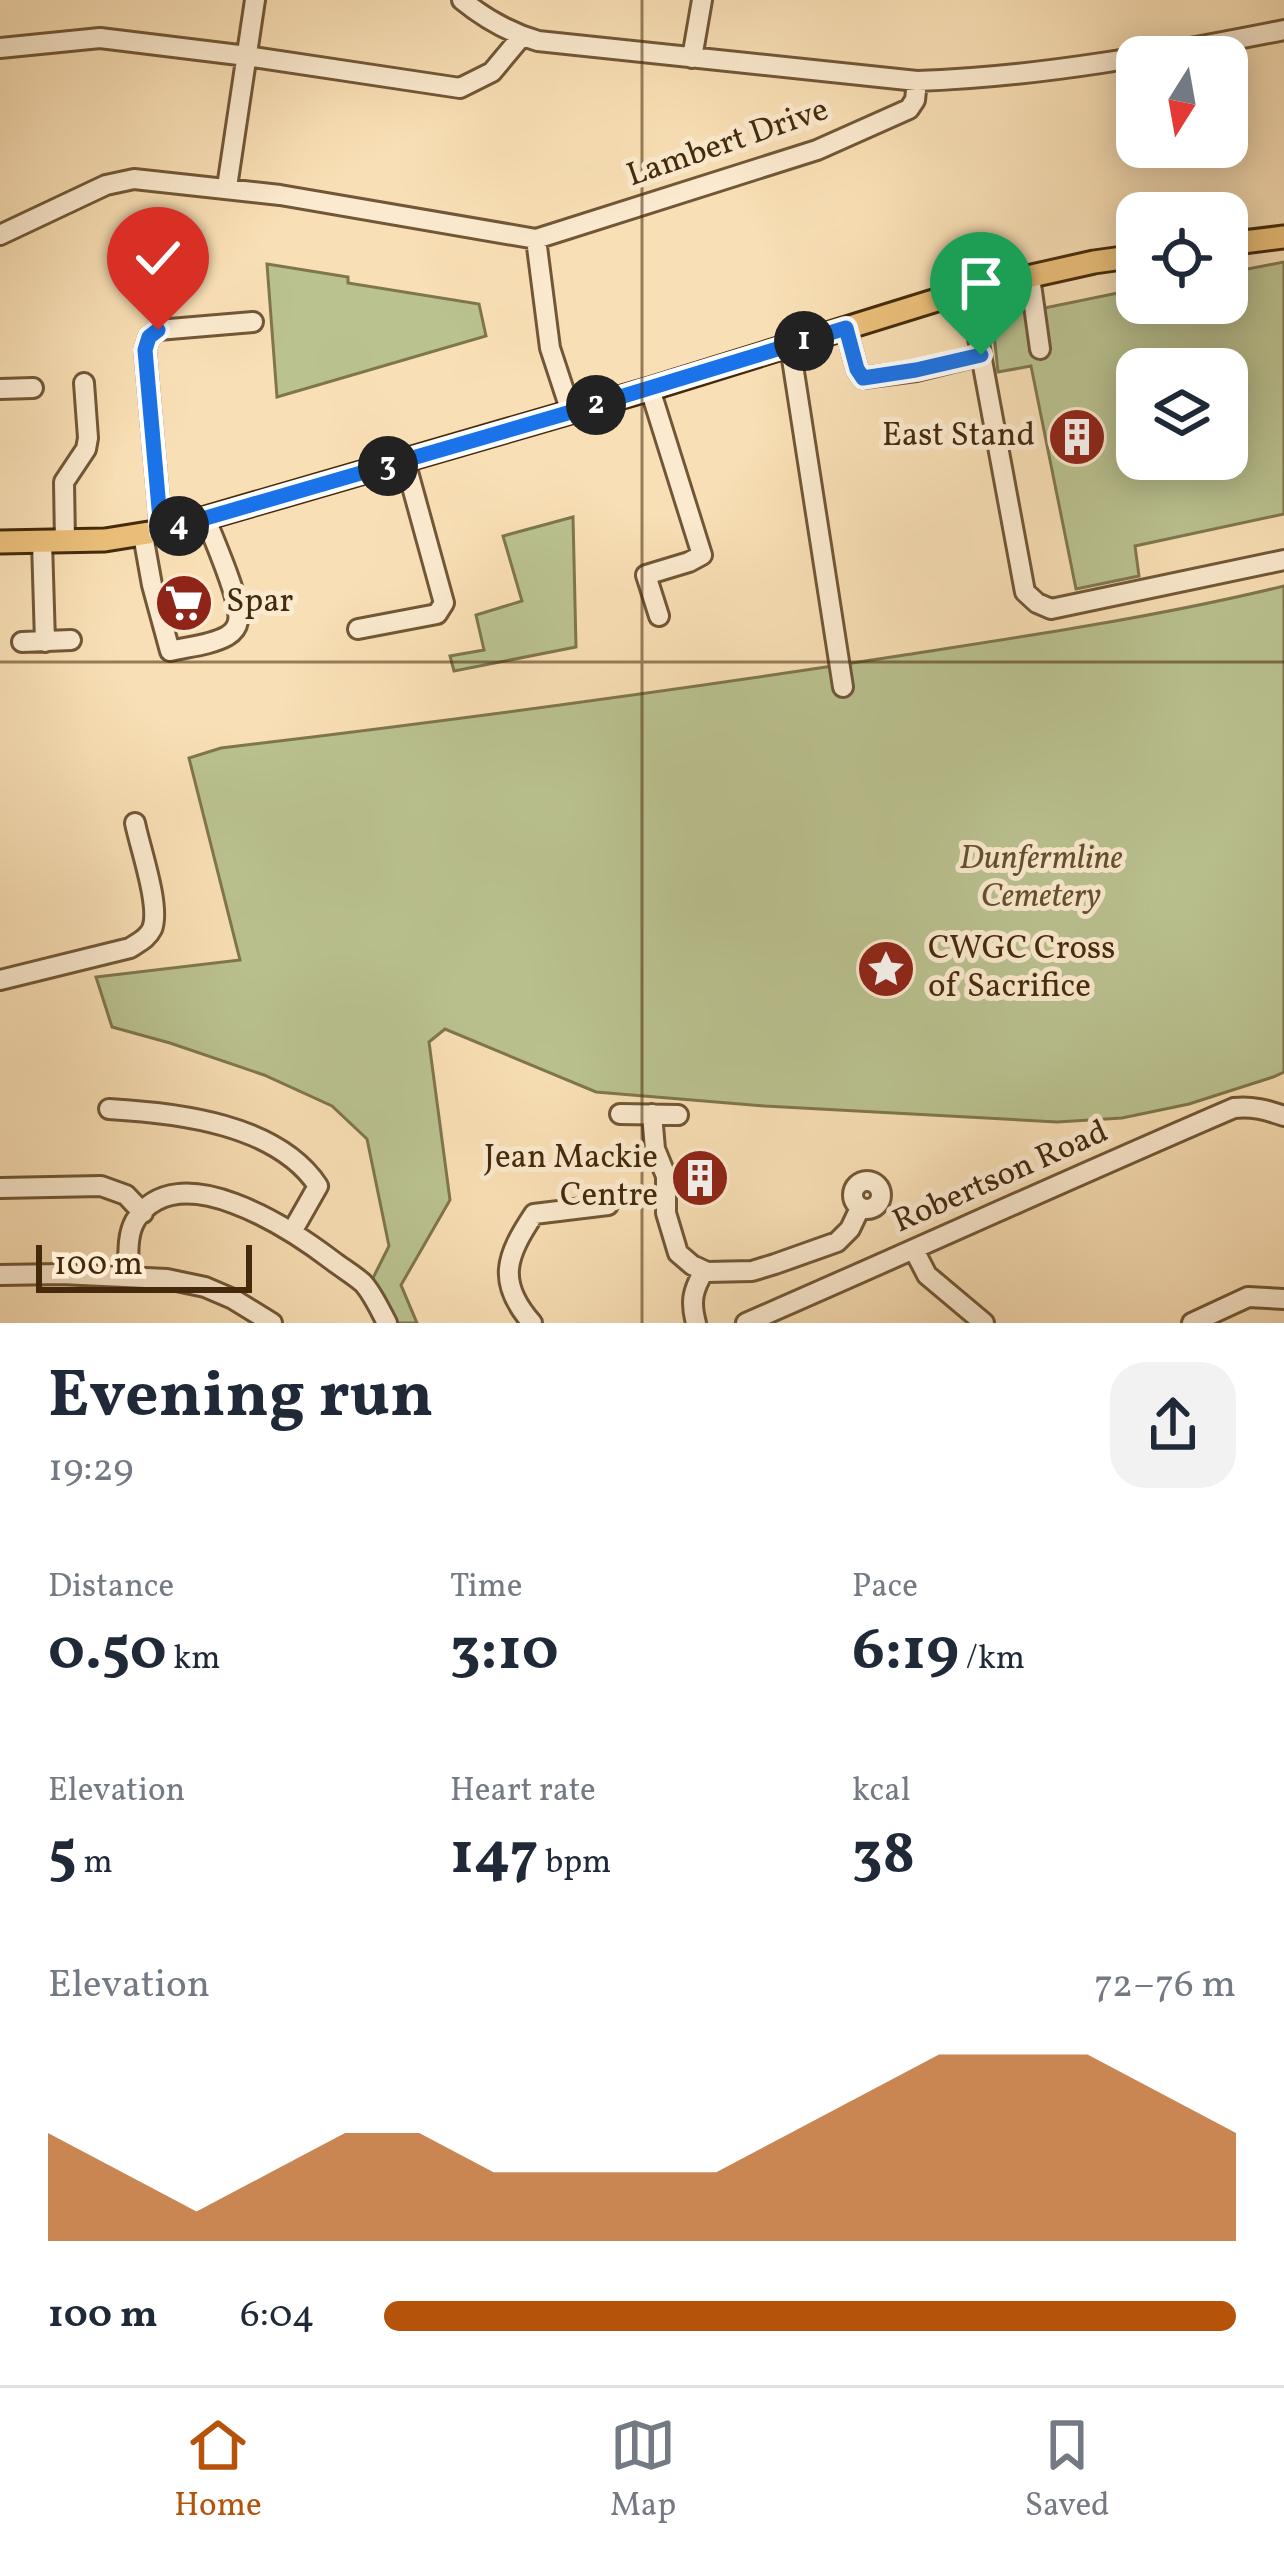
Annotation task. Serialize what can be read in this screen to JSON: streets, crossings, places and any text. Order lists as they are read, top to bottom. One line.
{"streets":{"street":["Lambert Drive","Robertson Road"]},"parks":["Dunfermline Cemetery"],"places":{"building":["East Stand","Jean Mackie Centre"],"supermarket":["Spar"],"place":["CWGC Cross of Sacrifice"]},"scale_bar":"100 m","north":"bottom","page":{"pins":["1","2","3","4"],"scale":"100 m","heading":["Evening run","19:29"],"stats":[["Distance","0.50 km"],["Time","3:10"],["Pace","6:19 /km"],["Elevation","5 m"],["Heart rate","147 bpm"],["kcal","38"]],"chart":["Elevation","72–76 m"],"list":[{"name":"100 m","note":"6:04"}],"tabs":["Home","Map","Saved"]}}
